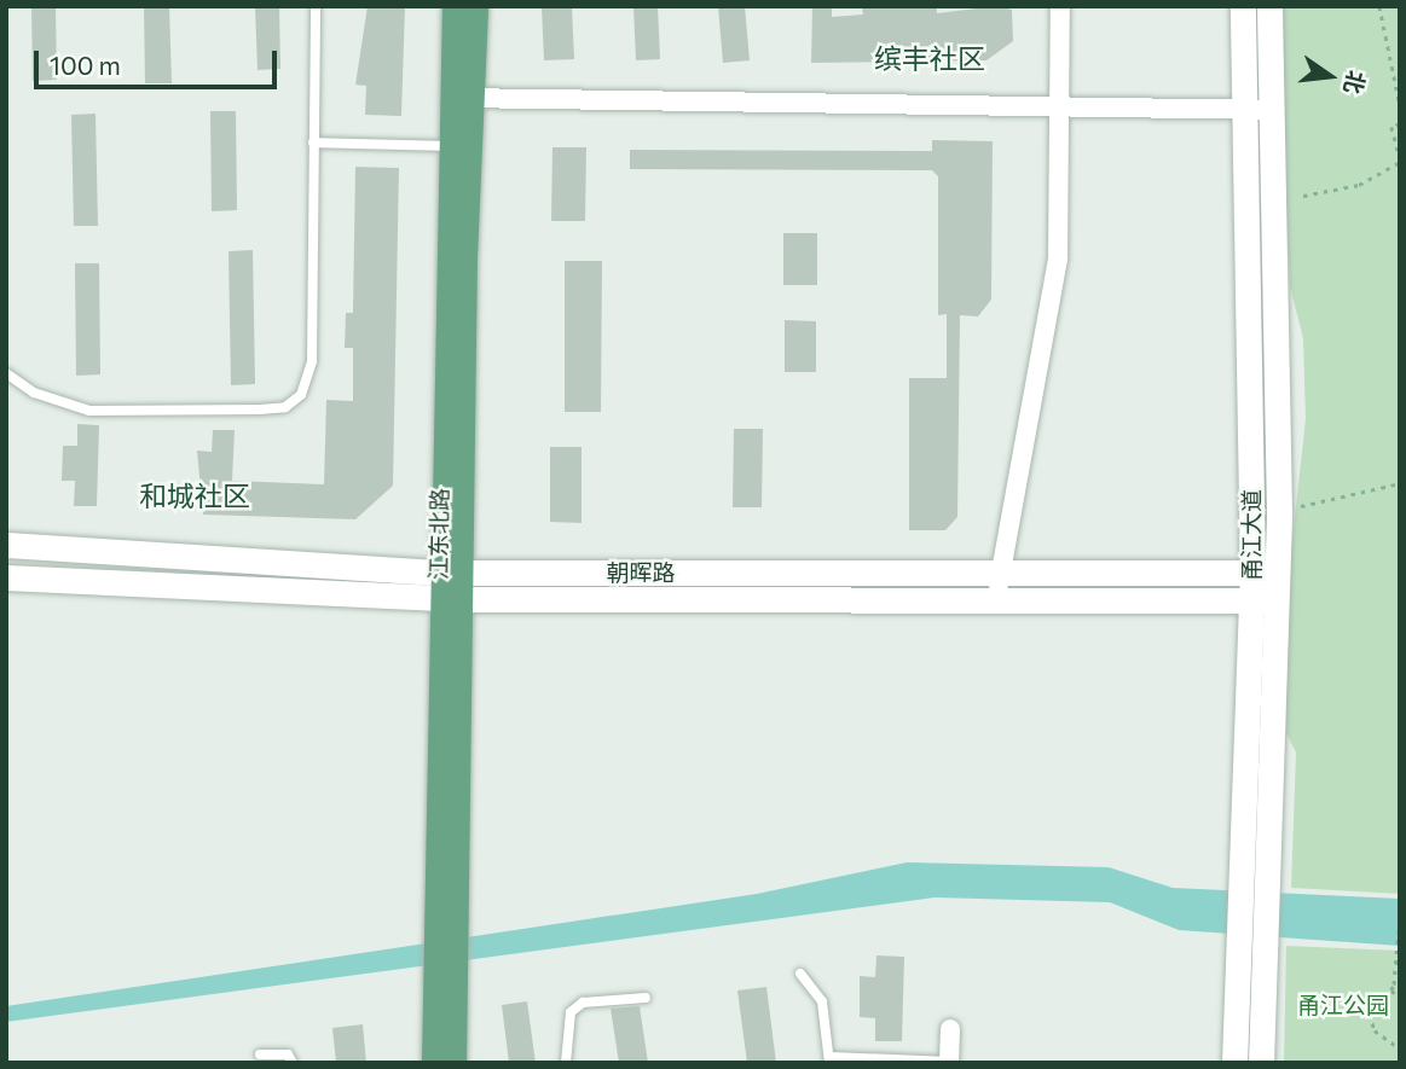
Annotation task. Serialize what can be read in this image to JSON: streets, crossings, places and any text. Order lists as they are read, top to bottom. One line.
{"streets":{"main road":["江东北路","甬江大道","朝晖路"]},"crossings":[["江东北路","朝晖路"],["甬江大道","朝晖路"]],"districts":["缤丰社区","和城社区"],"parks":["甬江公园"],"scale_bar":"100 m","north":"right"}
